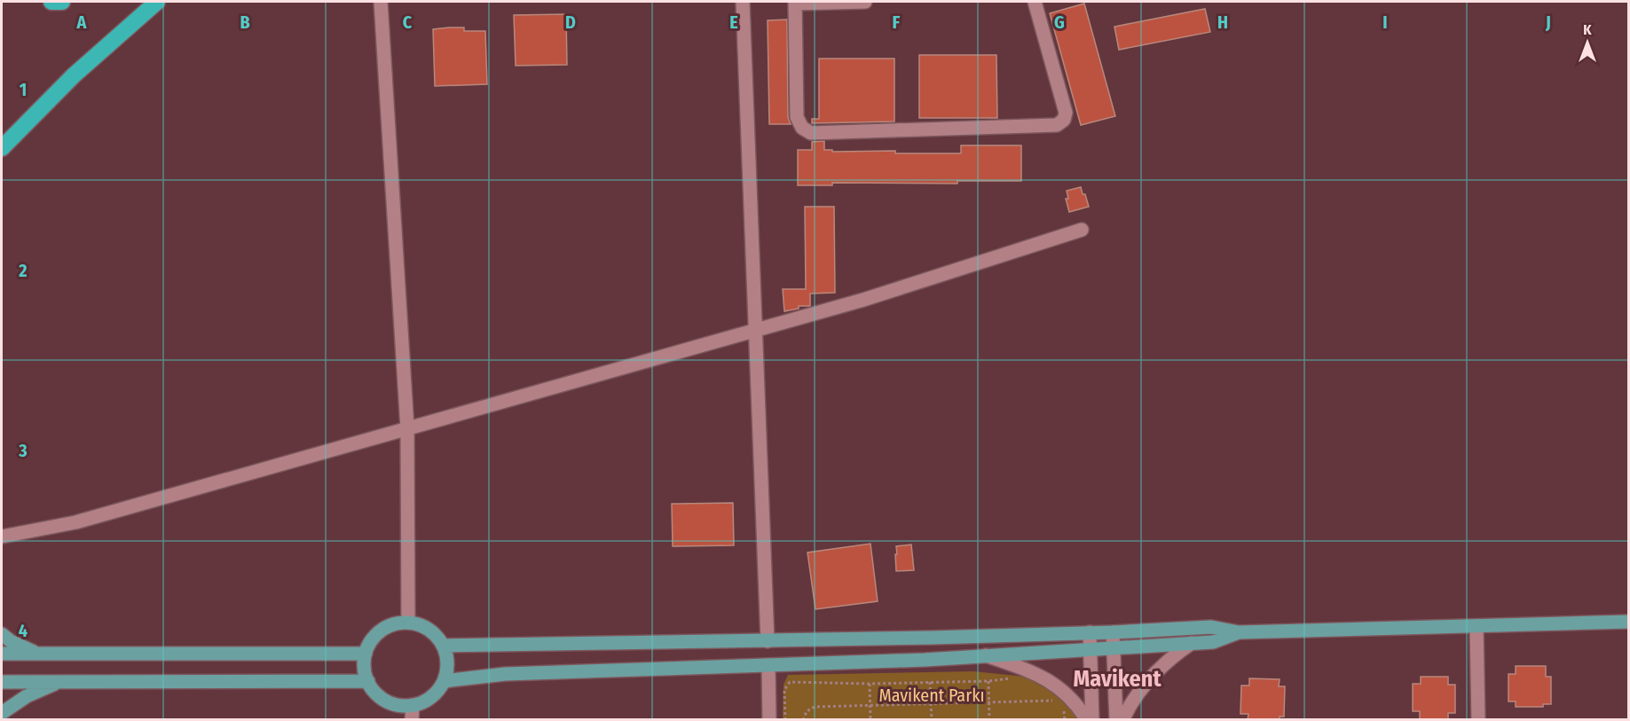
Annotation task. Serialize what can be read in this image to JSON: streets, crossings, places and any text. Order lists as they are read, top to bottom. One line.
{"districts":["Mavikent"],"parks":["Mavikent Parkı"],"north":"top","grid":{"columns":["A","B","C","D","E","F","G","H","I","J"],"rows":["1","2","3","4"]}}
